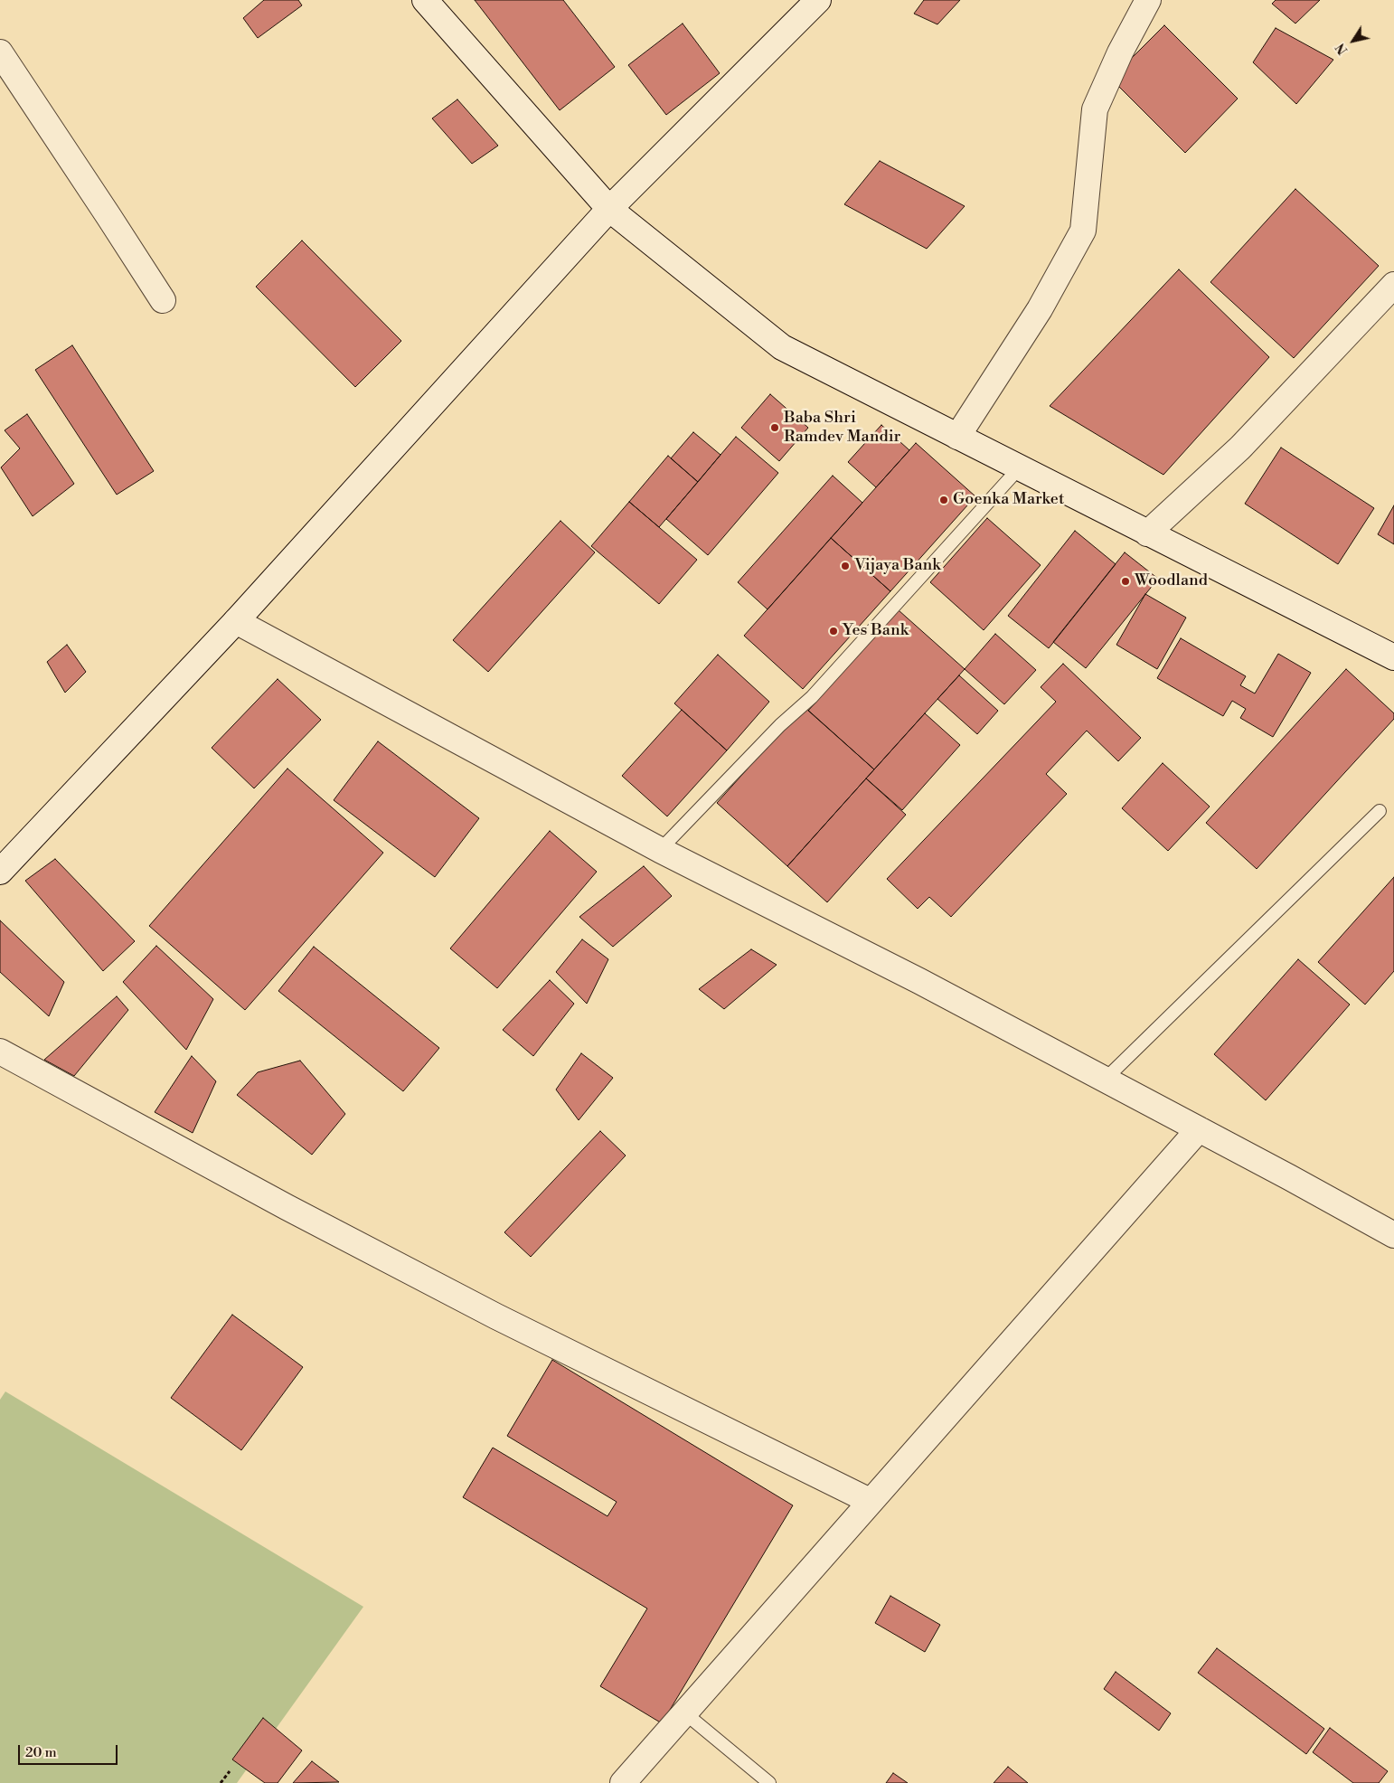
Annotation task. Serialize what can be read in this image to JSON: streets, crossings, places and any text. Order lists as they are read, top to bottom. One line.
{"places":["Baba Shri Ramdev Mandir","Goenka Market","Vijaya Bank","Woodland","Yes Bank"],"scale_bar":"20 m","north":"bottom left"}
